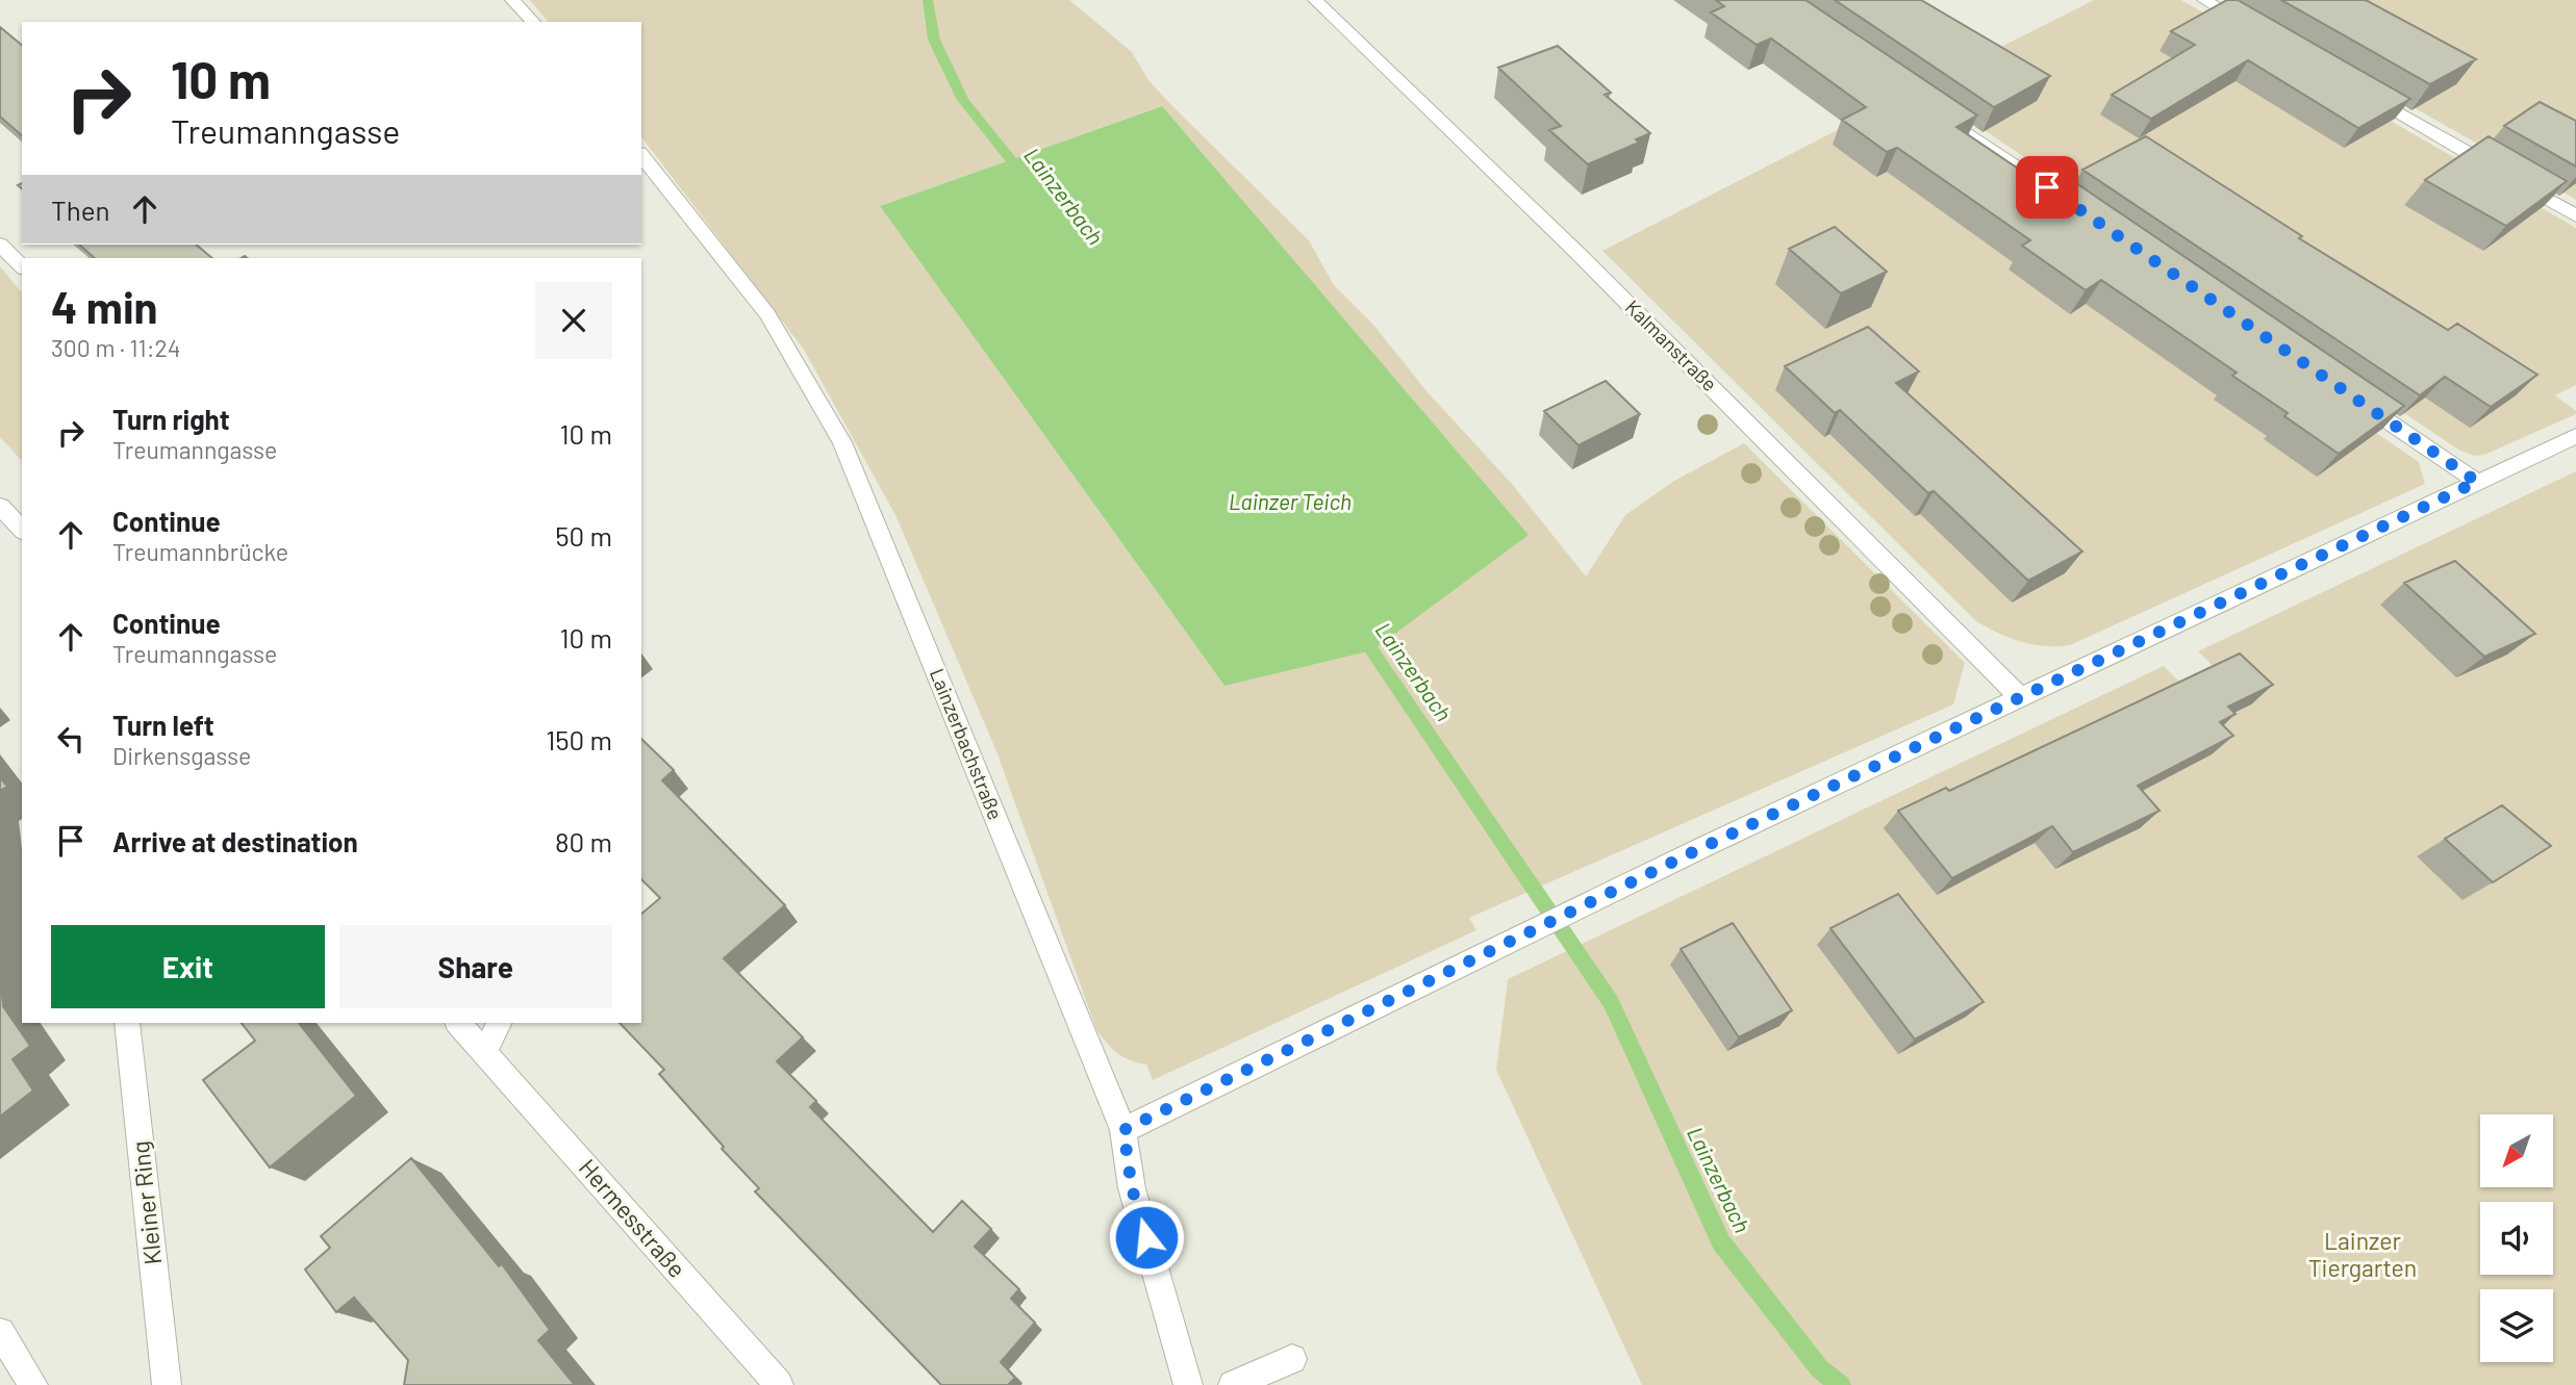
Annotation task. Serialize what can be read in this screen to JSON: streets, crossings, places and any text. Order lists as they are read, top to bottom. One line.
{"streets":{"street":["Kalmanstraße","Lainzerbachstraße","Kleiner Ring","Hermesstraße"]},"water":["Lainzerbach","Lainzer Teich"],"parks":["Lainzer Tiergarten"],"north":"bottom left","page":{"turn":["10 m","Treumanngasse"],"then":"Then","heading":["4 min","300 m · 11:24"],"list":[{"name":"Turn right","note":"Treumanngasse","value":"10 m"},{"name":"Continue","note":"Treumannbrücke","value":"50 m"},{"name":"Continue","note":"Treumanngasse","value":"10 m"},{"name":"Turn left","note":"Dirkensgasse","value":"150 m"},{"name":"Arrive at destination","value":"80 m"}],"buttons":["Exit","Share"]}}
